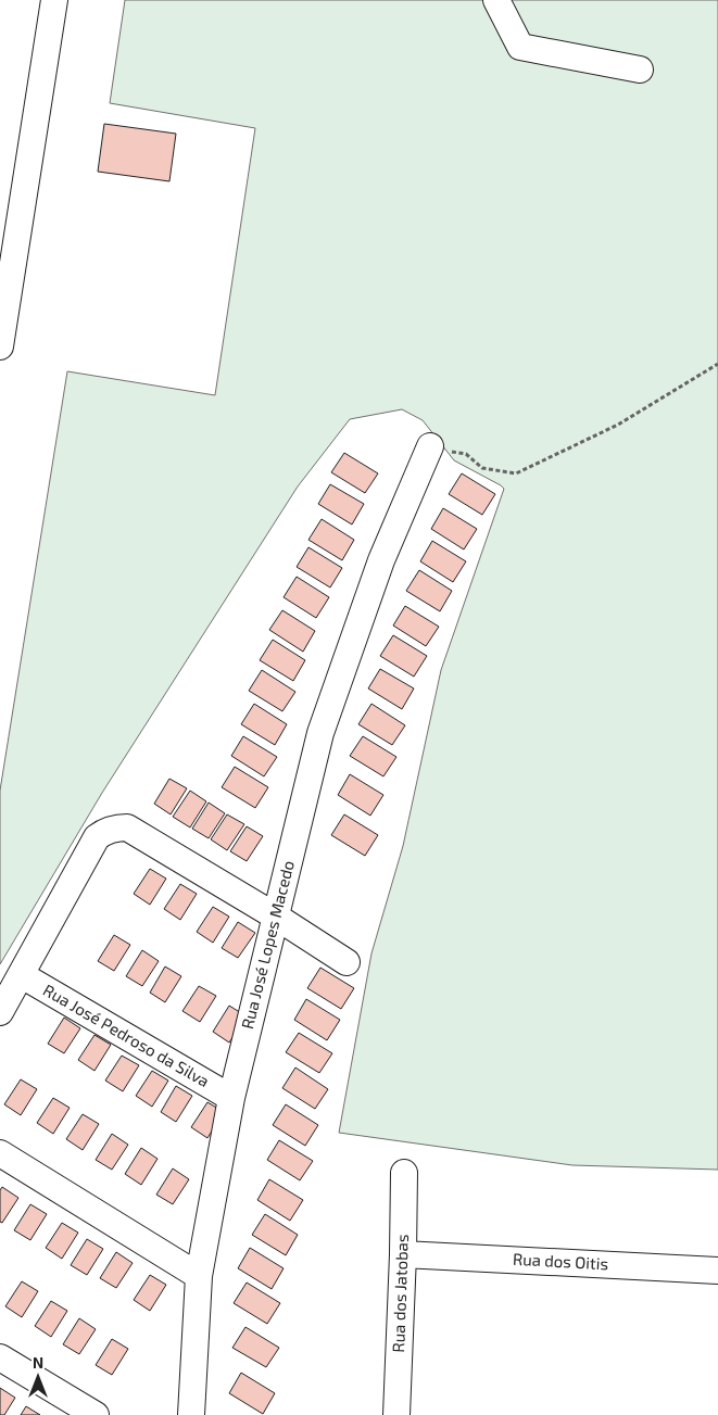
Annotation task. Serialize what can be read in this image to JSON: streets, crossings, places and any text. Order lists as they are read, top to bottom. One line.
{"streets":{"street":["Rua José Lopes Macedo","Rua José Pedroso da Silva","Rua dos Oitis","Rua dos Jatobas"]},"crossings":[["Rua José Lopes Macedo","Rua José Pedroso da Silva"],["Rua dos Oitis","Rua dos Jatobas"]],"north":"top"}
